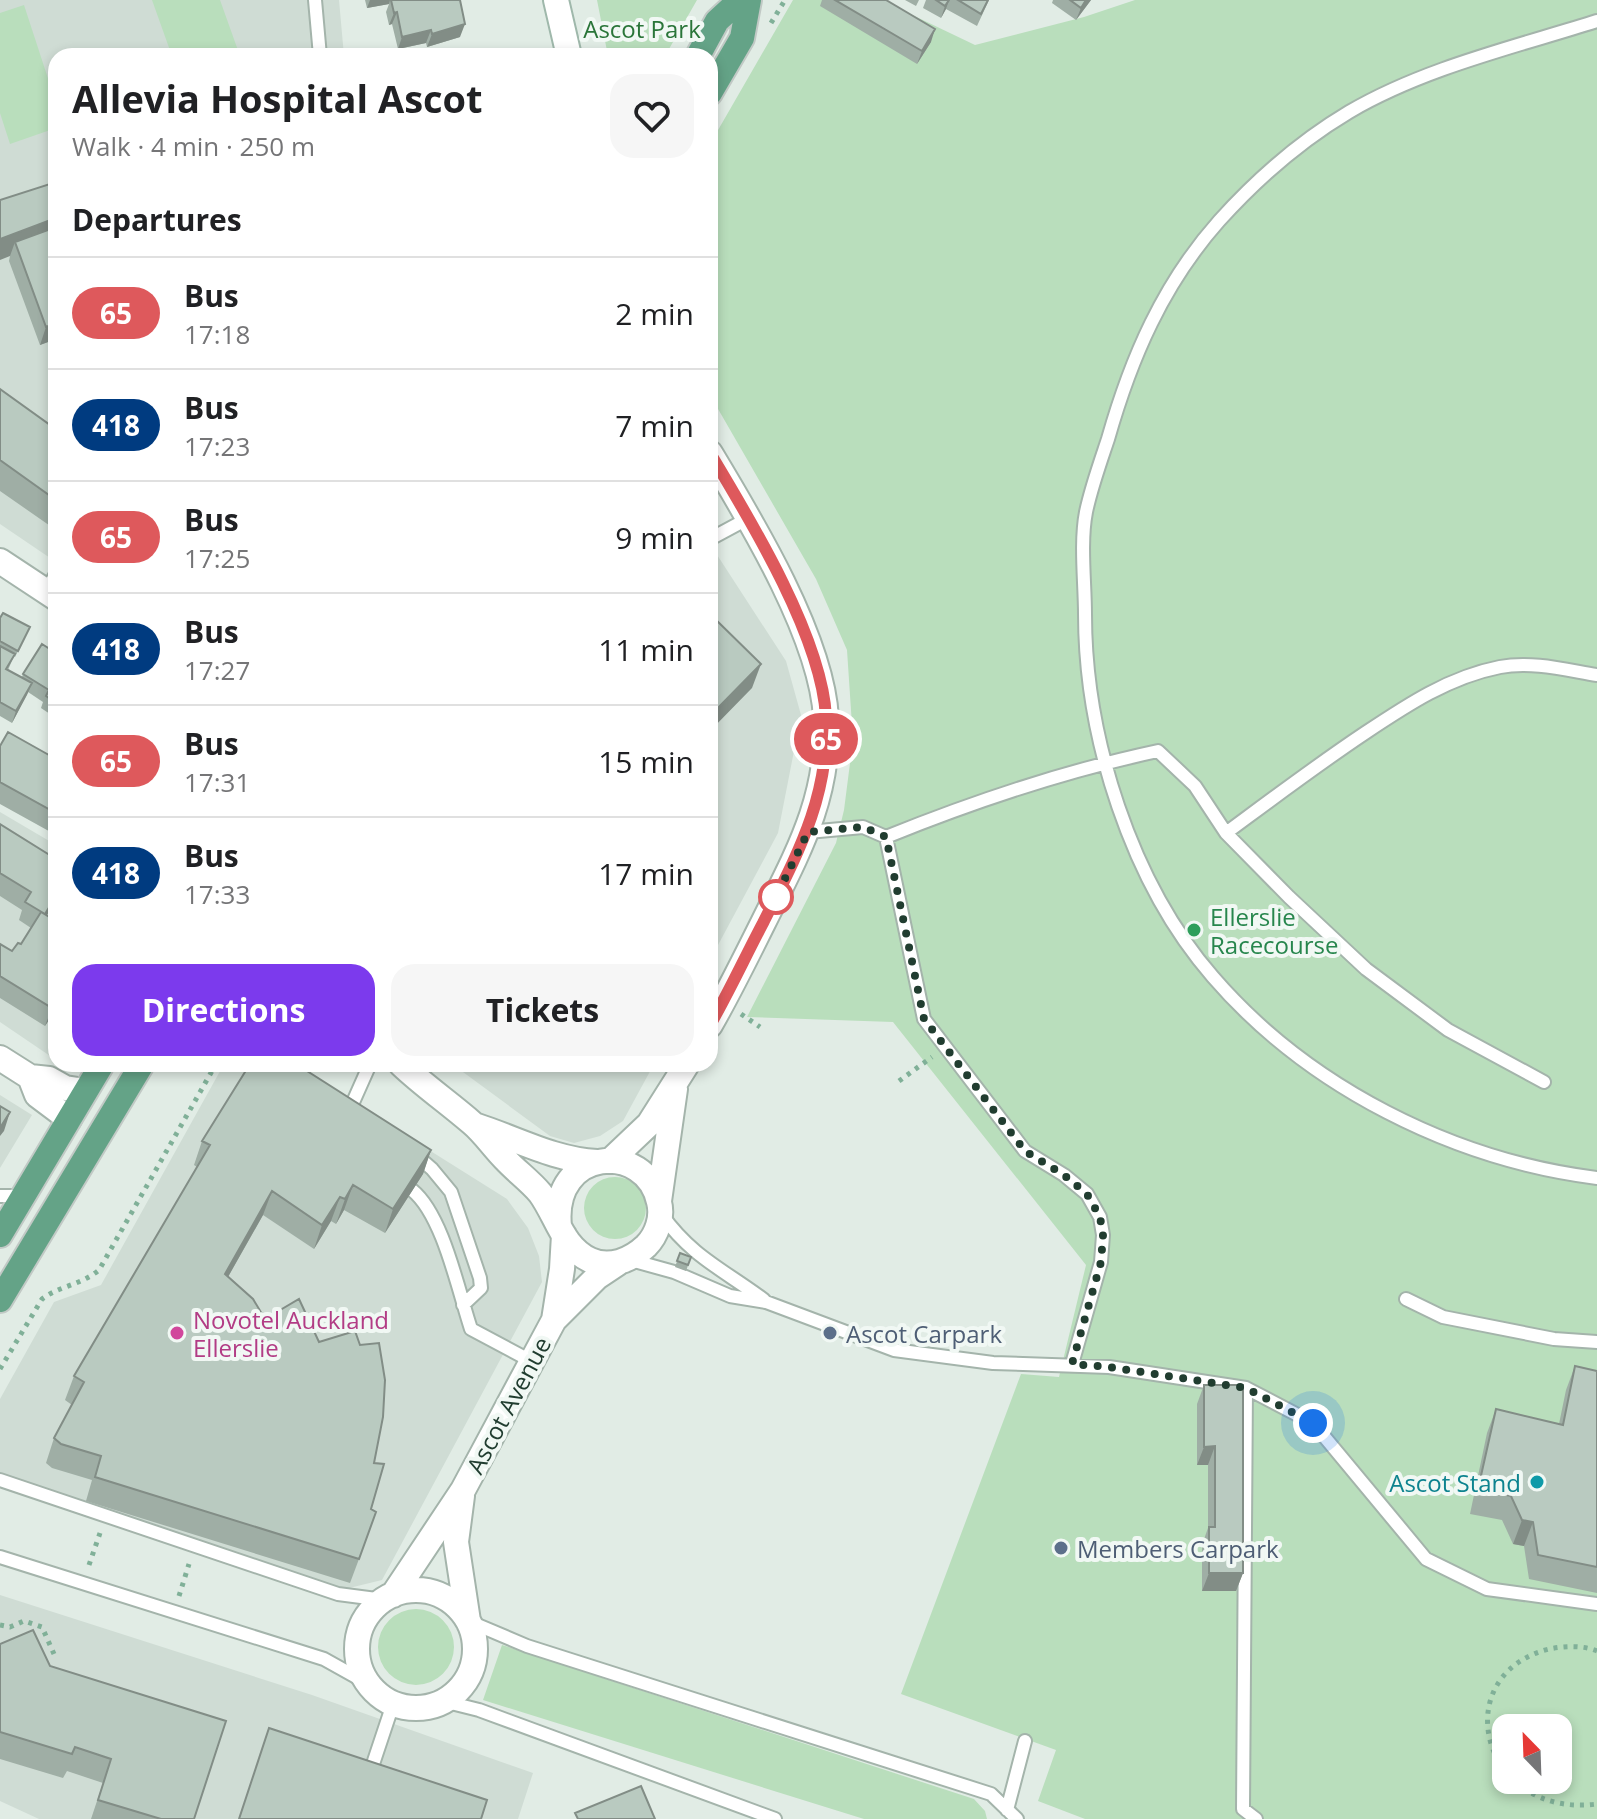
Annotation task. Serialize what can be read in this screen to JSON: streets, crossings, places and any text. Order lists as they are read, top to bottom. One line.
{"streets":{"street":["Ascot Avenue"]},"parks":["Ascot Park"],"places":["Ellerslie Racecourse","Novotel Auckland Ellerslie","Ascot Carpark","Ascot Stand","Members Carpark"],"lines":["bus line 65"],"north":"top left","page":{"on_map":"65","heading":[["Allevia Hospital Ascot","Walk · 4 min · 250 m"],"Departures"],"list":[{"mark":"65","name":"Bus","note":"17:18","value":"2 min"},{"mark":"418","name":"Bus","note":"17:23","value":"7 min"},{"mark":"65","name":"Bus","note":"17:25","value":"9 min"},{"mark":"418","name":"Bus","note":"17:27","value":"11 min"},{"mark":"65","name":"Bus","note":"17:31","value":"15 min"},{"mark":"418","name":"Bus","note":"17:33","value":"17 min"}],"buttons":["Directions","Tickets"]}}
